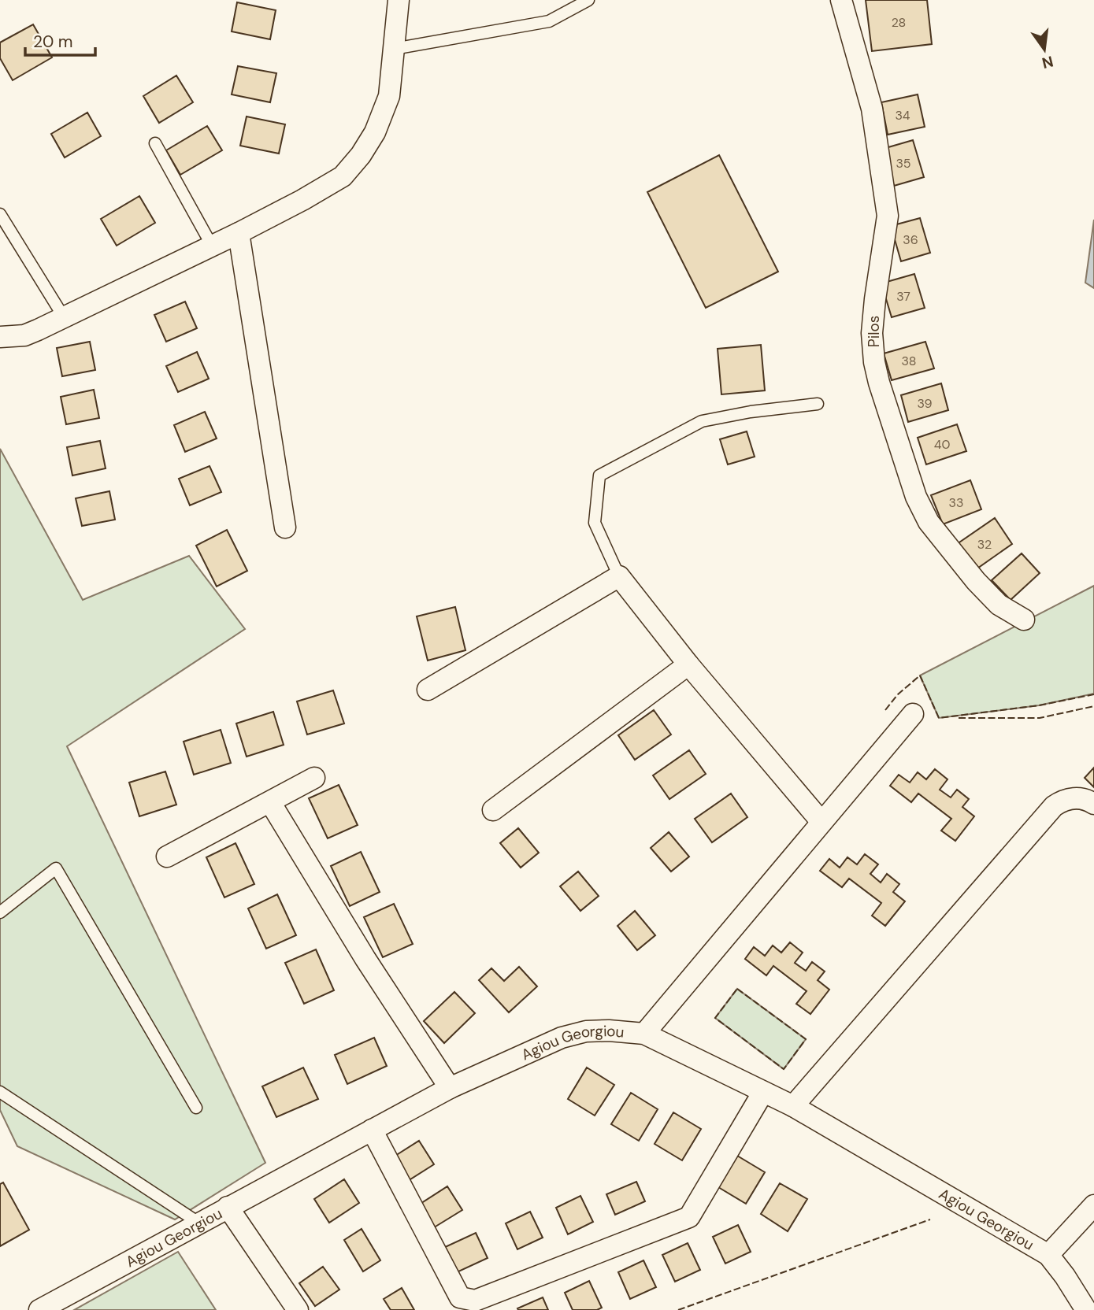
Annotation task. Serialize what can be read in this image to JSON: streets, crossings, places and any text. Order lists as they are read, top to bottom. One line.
{"streets":{"street":["Pilos","Agiou Georgiou"]},"house_numbers":["28","34","35","36","37","38","39","40","33","32"],"scale_bar":"20 m","north":"bottom"}
